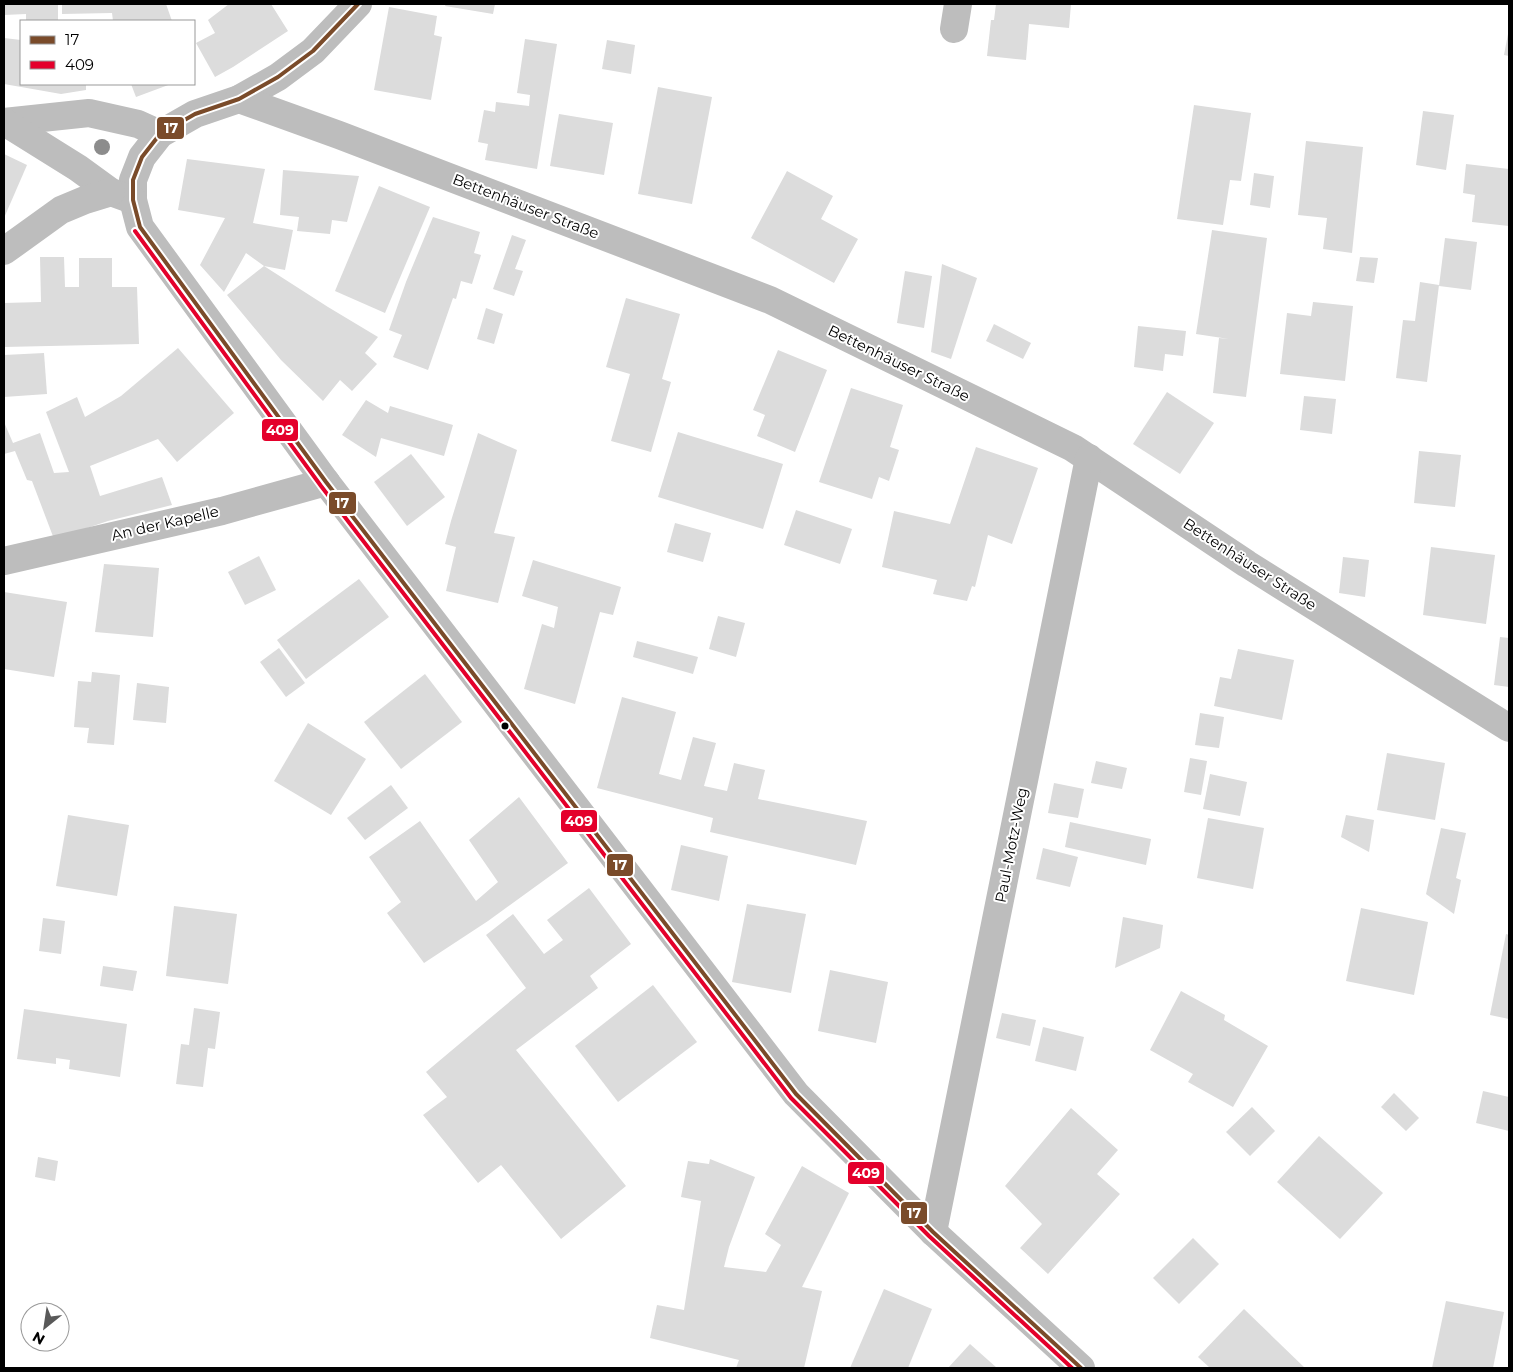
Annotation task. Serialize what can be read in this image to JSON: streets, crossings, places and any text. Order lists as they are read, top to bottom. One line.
{"streets":{"street":["Bettenhäuser Straße","An der Kapelle","Paul-Motz-Weg"]},"crossings":[["Bettenhäuser Straße","Paul-Motz-Weg"]],"lines":["transit line 17","transit line 409"],"legend":["17","409"],"north":"bottom left"}
